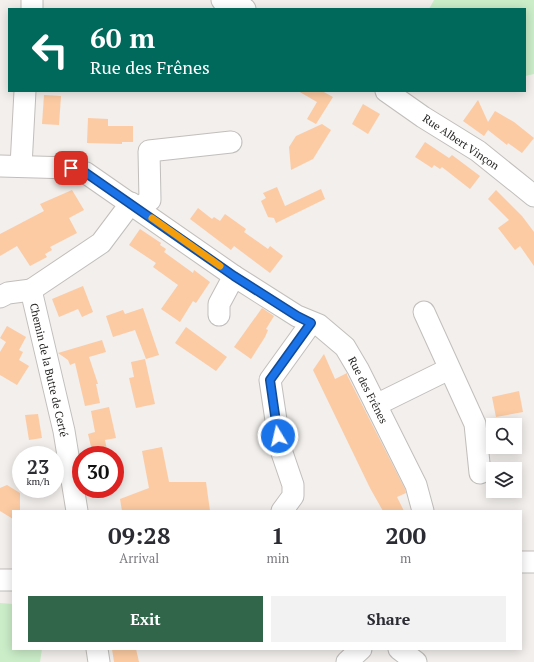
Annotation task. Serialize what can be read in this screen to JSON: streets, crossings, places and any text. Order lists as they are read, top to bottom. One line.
{"streets":{"street":["Rue Albert Vinçon","Chemin de la Butte de Certé","Rue des Frênes"]},"crossings":[["Chemin de la Butte de Certé","Rue des Frênes"]],"page":{"turn":["60 m","Rue des Frênes"],"speed":"23 km/h","limit":"30","eta":["09:28","Arrival","1","min","200","m"],"buttons":["Exit","Share"]}}
